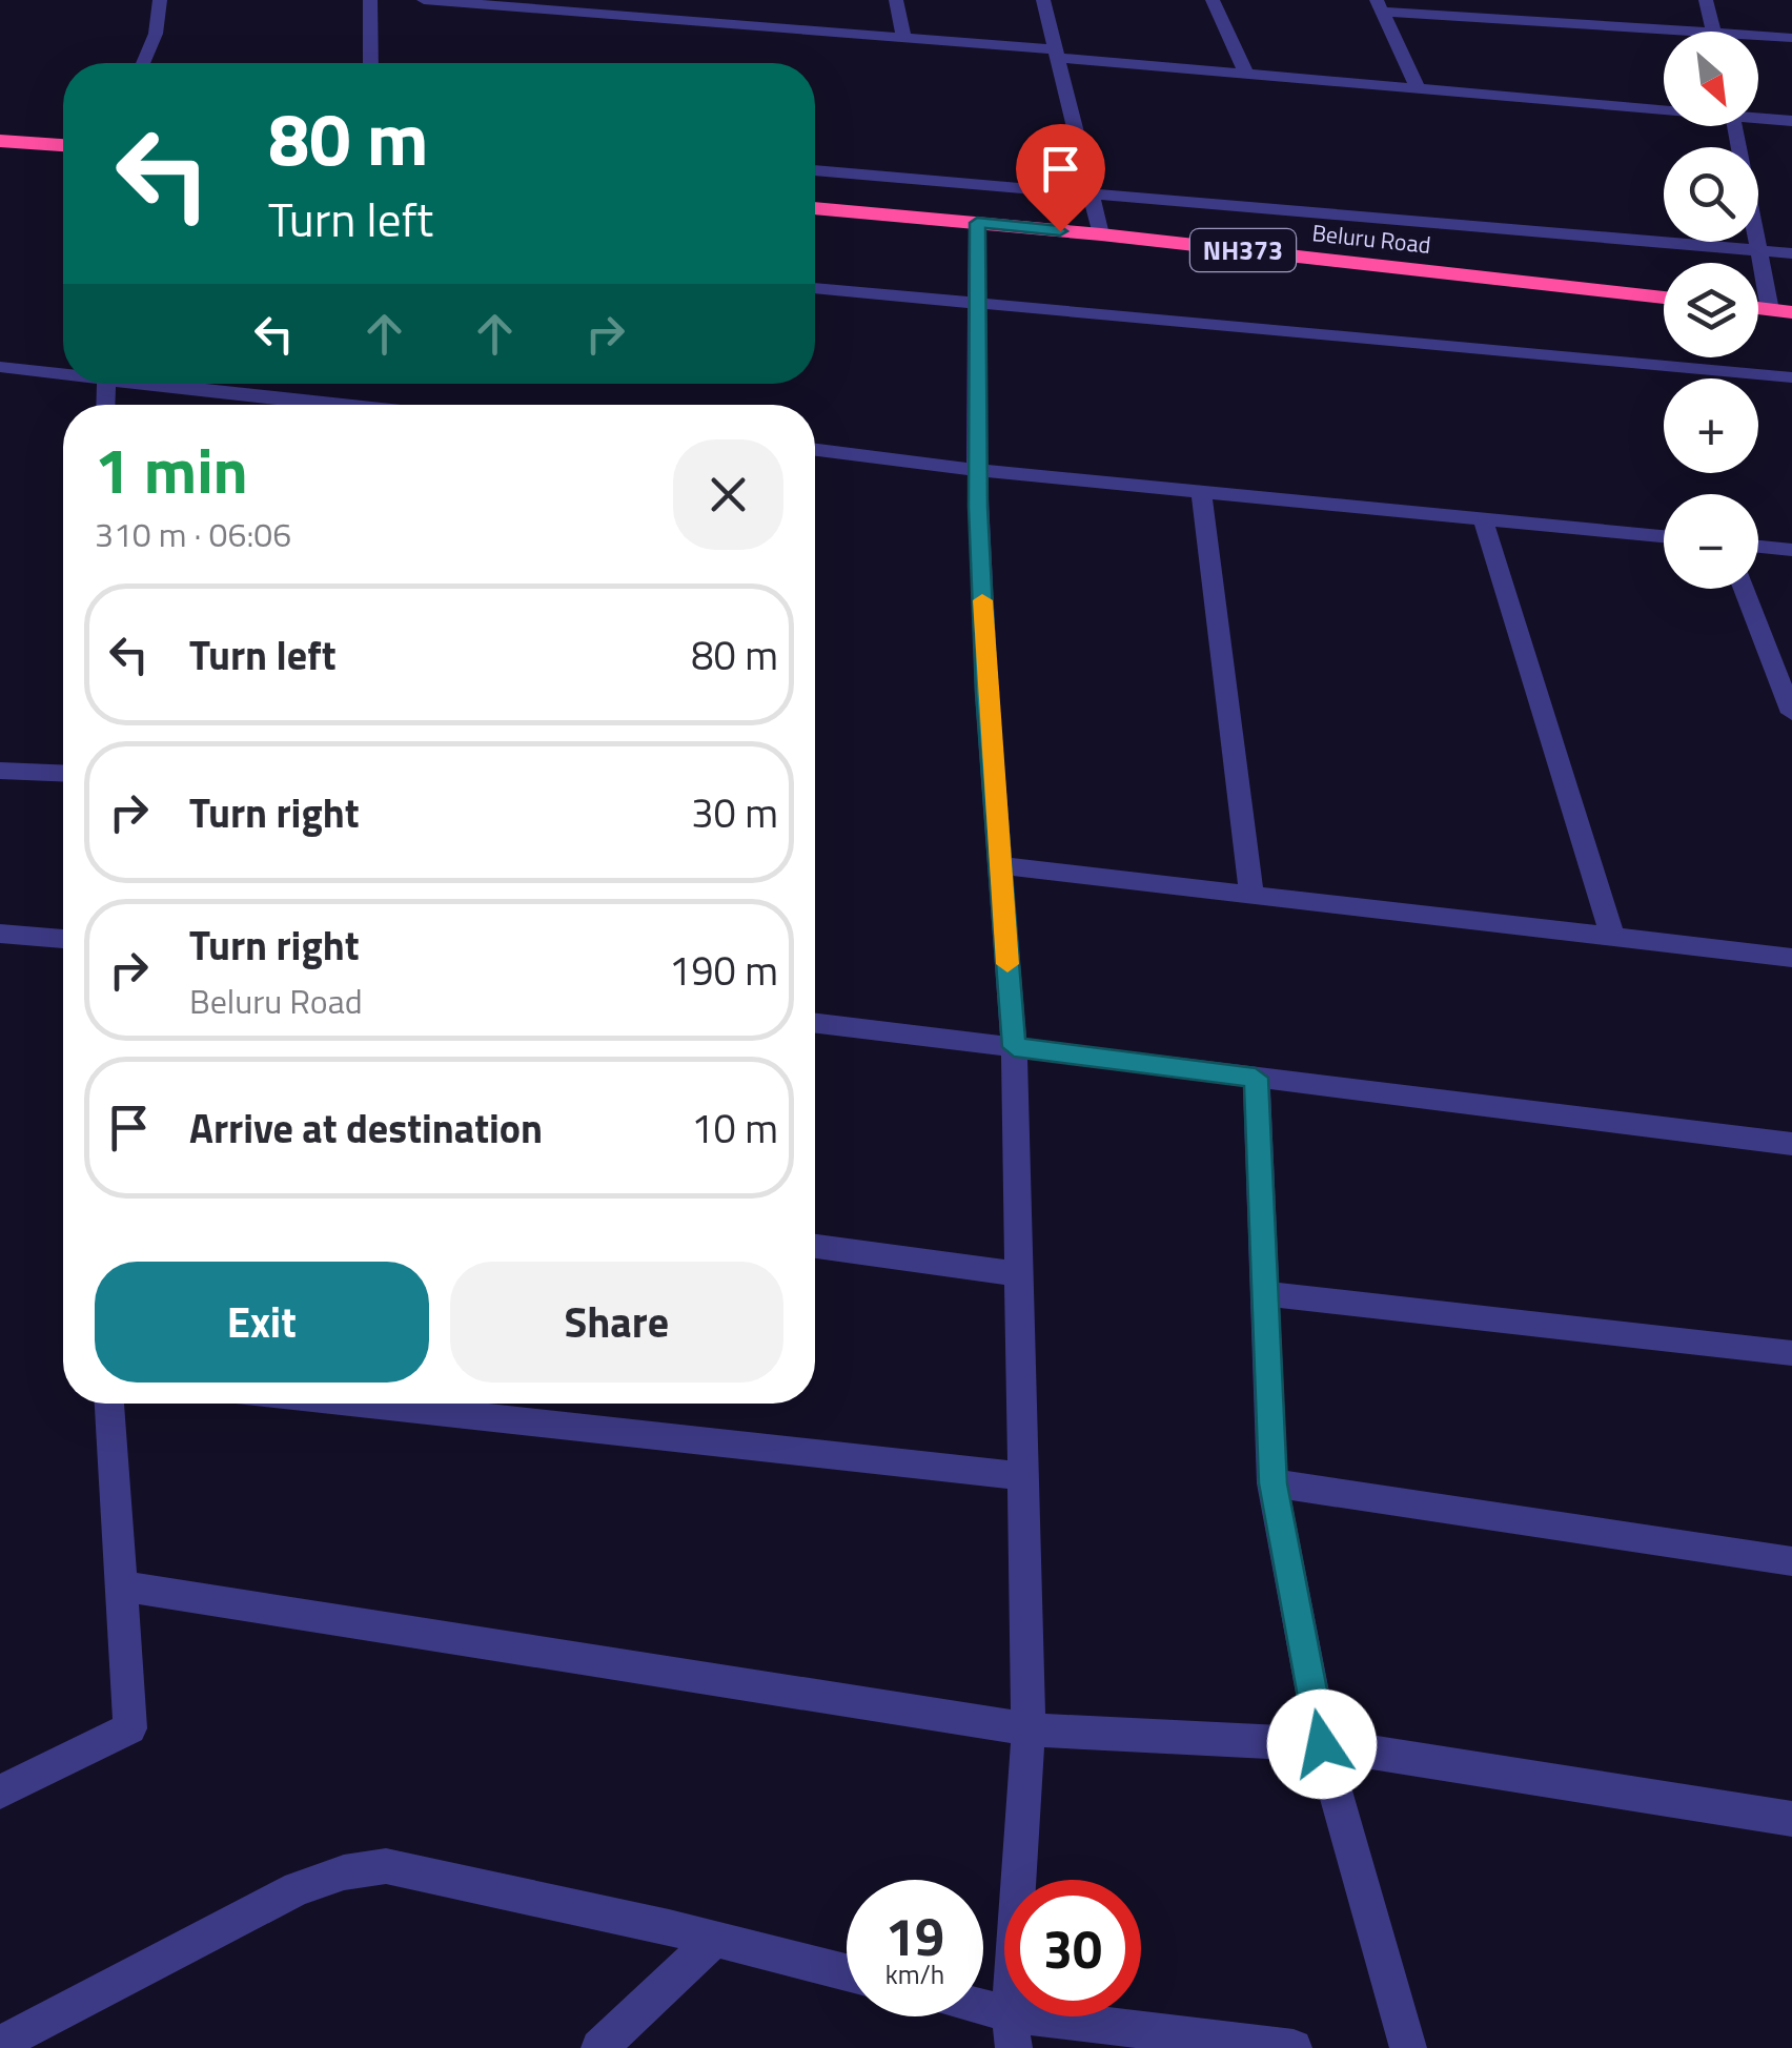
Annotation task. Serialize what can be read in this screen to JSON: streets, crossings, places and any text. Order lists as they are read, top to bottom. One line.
{"streets":{"highway":["Beluru Road","NH373"]},"north":"bottom right","page":{"map_buttons":["+","−"],"turn":["80 m","Turn left"],"heading":["1 min","310 m · 06:06"],"list":[{"name":"Turn left","value":"80 m"},{"name":"Turn right","value":"30 m"},{"name":"Turn right","note":"Beluru Road","value":"190 m"},{"name":"Arrive at destination","value":"10 m"}],"buttons":["Exit","Share"],"speed":"19 km/h","limit":"30"}}
